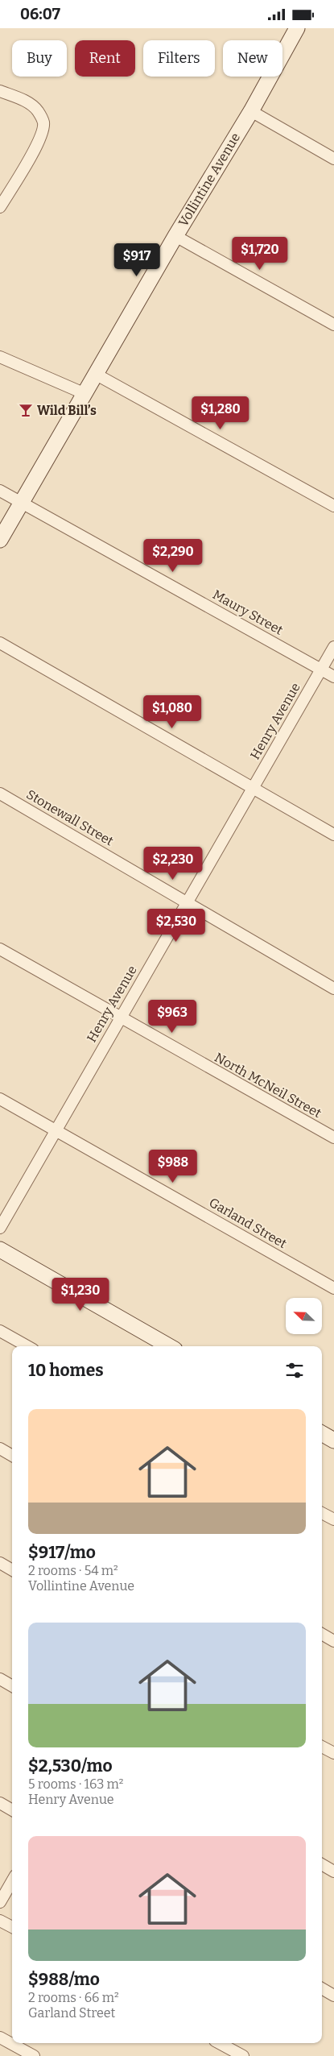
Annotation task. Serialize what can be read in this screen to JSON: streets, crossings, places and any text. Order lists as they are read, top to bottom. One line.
{"streets":{"street":["Vollintine Avenue","Maury Street","Henry Avenue","Stonewall Street","North McNeil Street","Garland Street"]},"crossings":[["Vollintine Avenue","Maury Street"],["Maury Street","Henry Avenue"],["Henry Avenue","Stonewall Street"],["Henry Avenue","North McNeil Street"],["Henry Avenue","Garland Street"]],"places":{"bar":["Wild Bill’s"]},"north":"top left","page":{"status":"06:07","chip":["Buy","Rent","Filters","New"],"price":["$1,720","$917","$1,280","$2,290","$1,080","$2,230","$2,530","$963","$988","$1,230"],"heading":"10 homes","list":[{"name":"$917/mo","note":"2 rooms · 54 m² · Vollintine Avenue"},{"name":"$2,530/mo","note":"5 rooms · 163 m² · Henry Avenue"},{"name":"$988/mo","note":"2 rooms · 66 m² · Garland Street"}]}}
